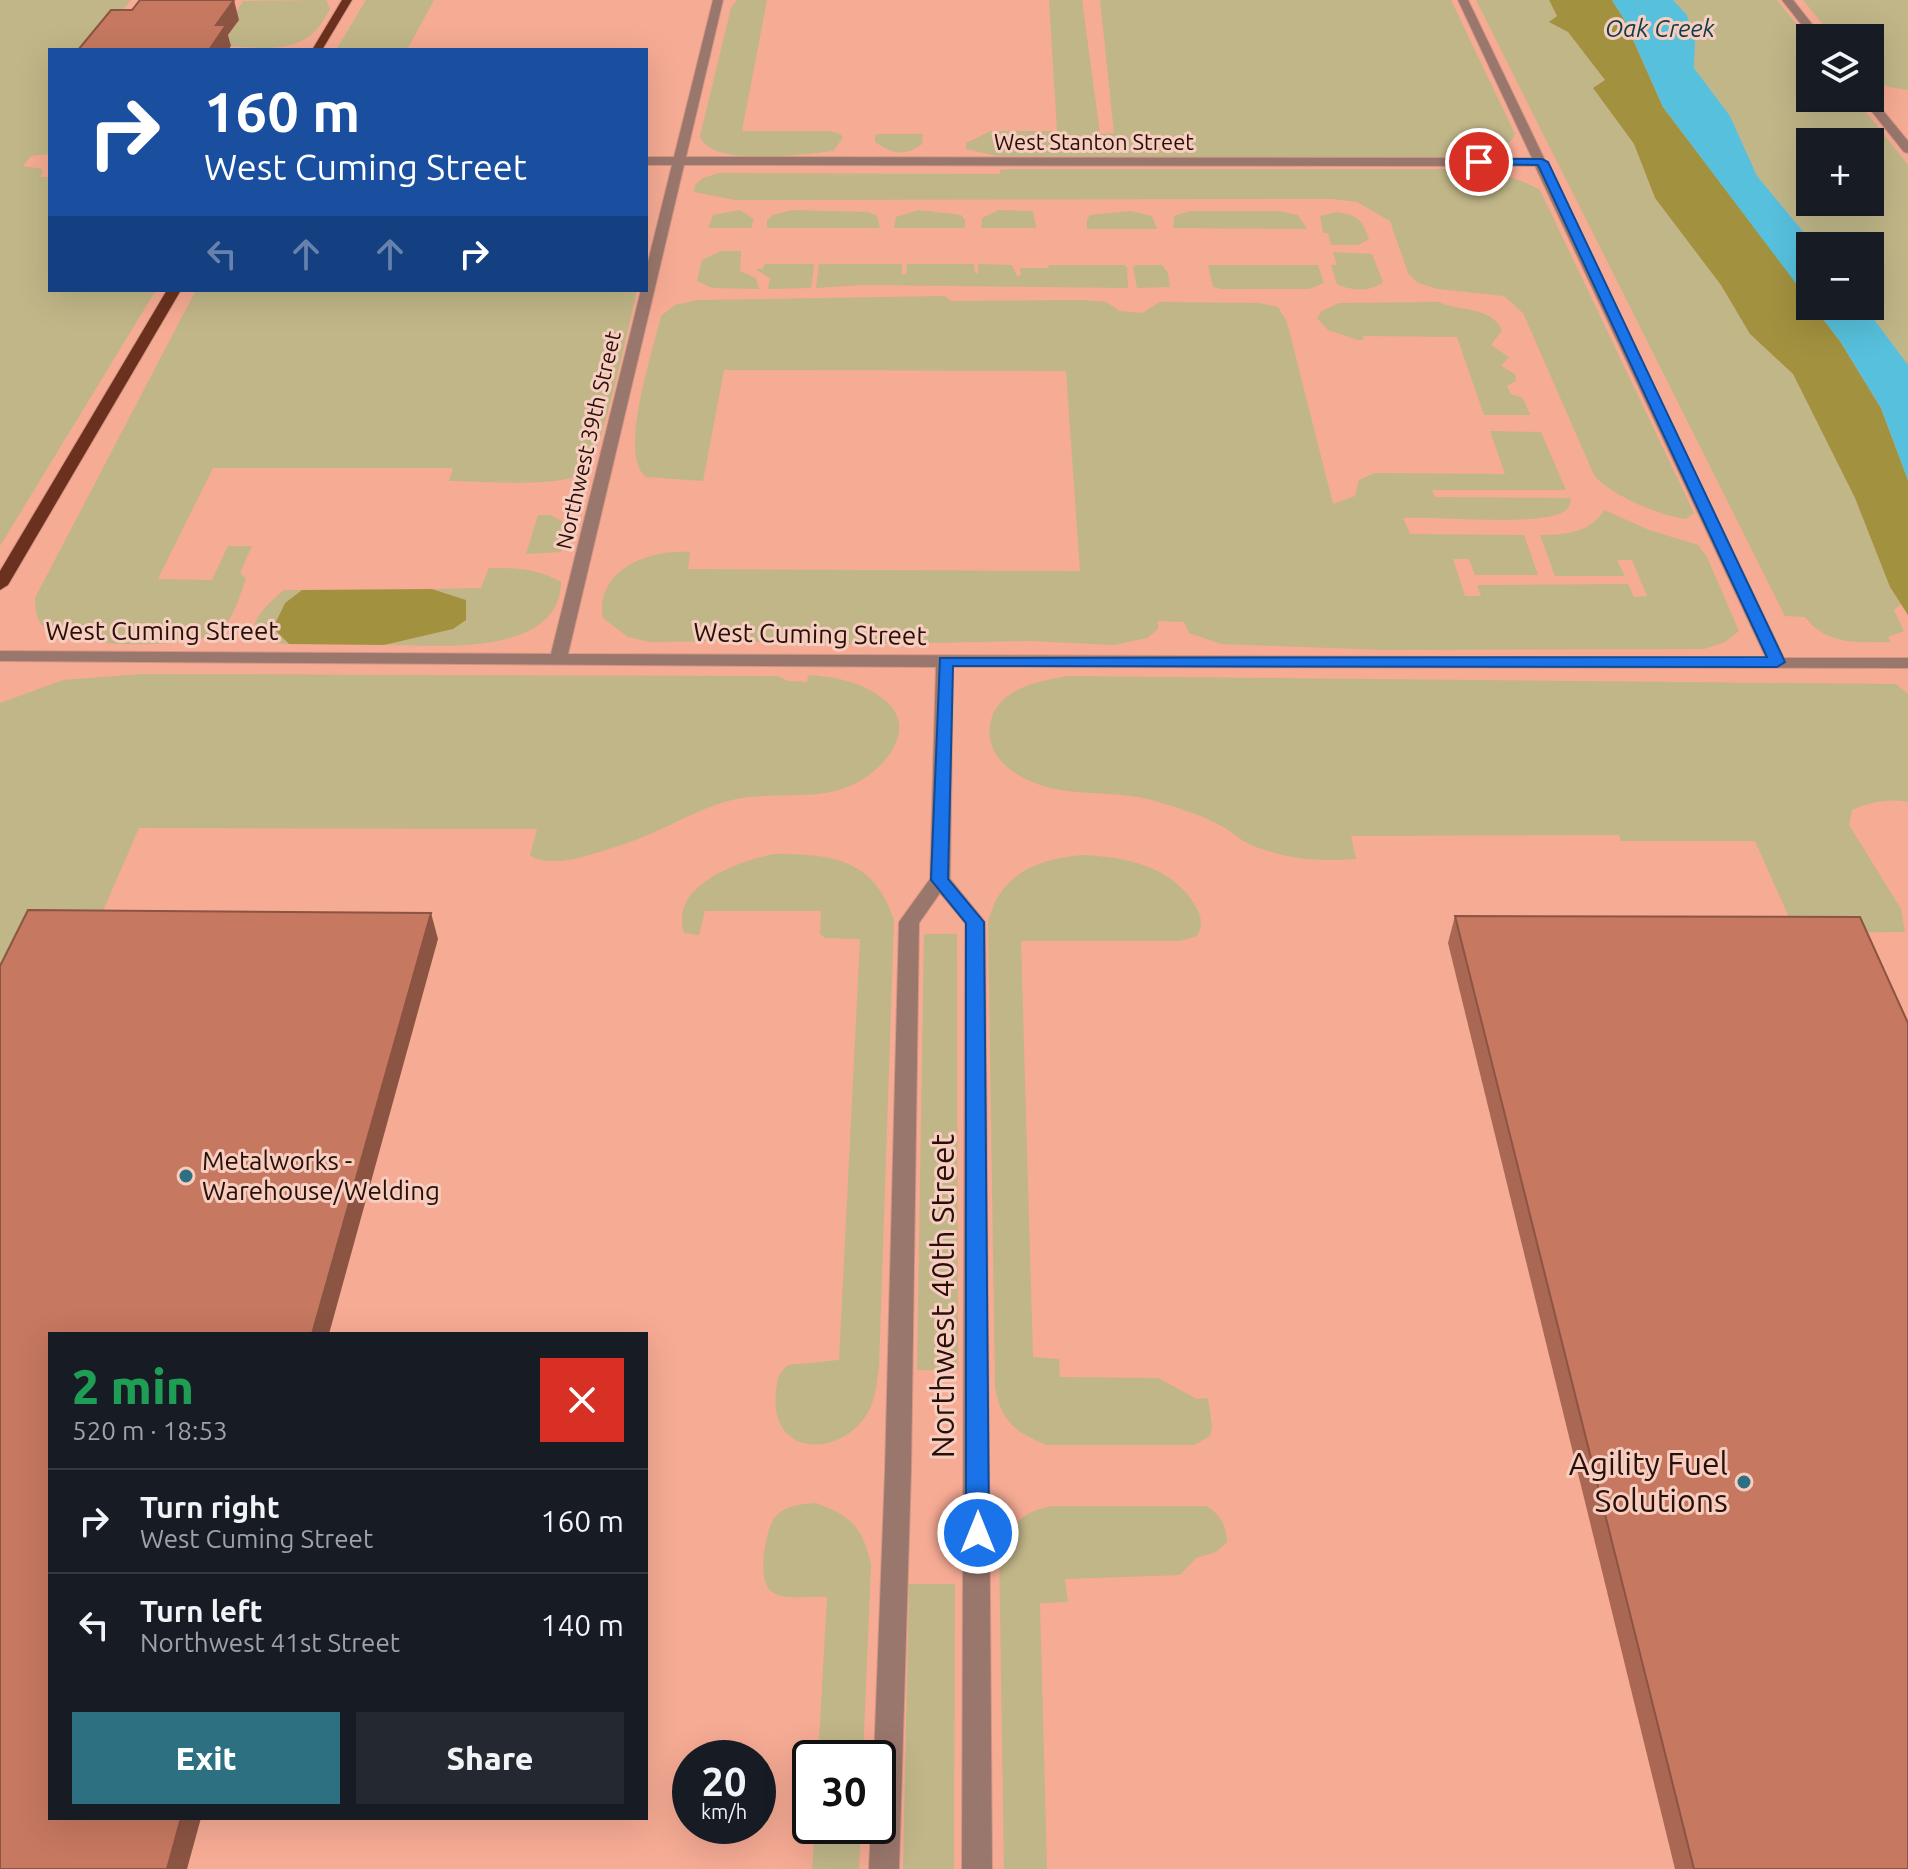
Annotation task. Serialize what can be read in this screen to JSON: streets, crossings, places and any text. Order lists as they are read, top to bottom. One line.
{"streets":{"street":["West Stanton Street","Northwest 39th Street","West Cuming Street","Northwest 40th Street"]},"crossings":[["West Stanton Street","Northwest 39th Street"],["Northwest 39th Street","West Cuming Street"]],"water":["Oak Creek"],"places":["Metalworks - Warehouse/Welding","Agility Fuel Solutions"],"page":{"map_buttons":["+","−"],"turn":["160 m","West Cuming Street"],"heading":["2 min","520 m · 18:53"],"list":[{"name":"Turn right","note":"West Cuming Street","value":"160 m"},{"name":"Turn left","note":"Northwest 41st Street","value":"140 m"}],"buttons":["Exit","Share"],"speed":"20 km/h","limit":"30"}}
